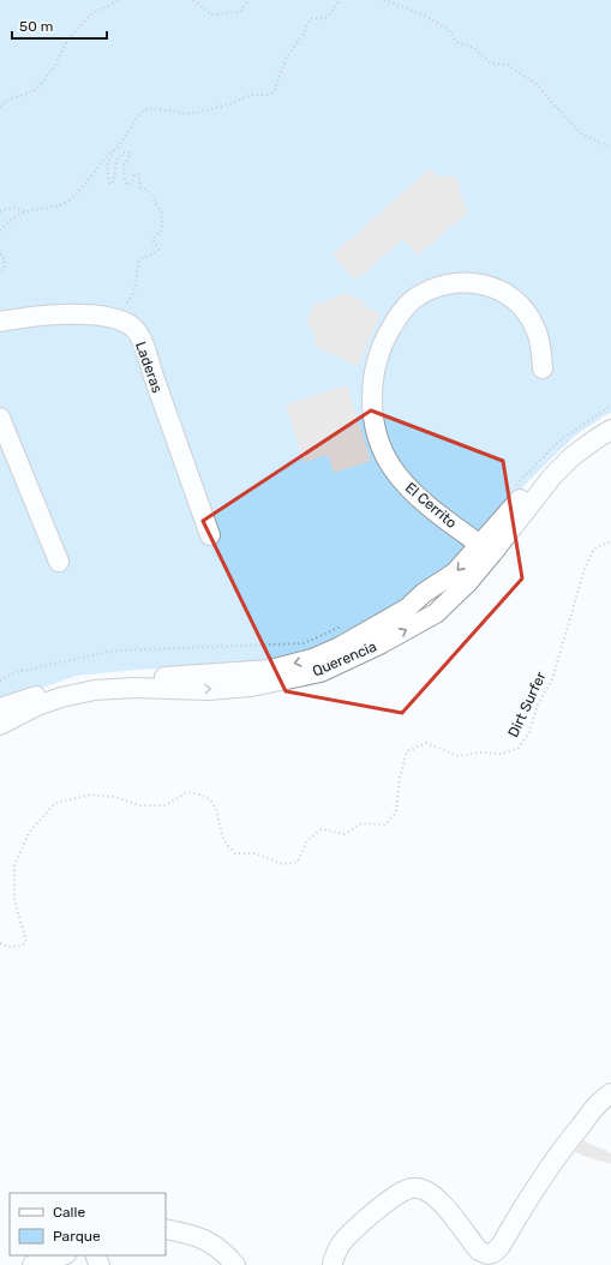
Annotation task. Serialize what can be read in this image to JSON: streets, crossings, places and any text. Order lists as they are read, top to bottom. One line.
{"streets":{"street":["Laderas","El Cerrito","Querencia"],"path":["Dirt Surfer"]},"crossings":[["El Cerrito","Querencia"]],"legend":["Calle","Parque"],"scale_bar":"50 m"}
